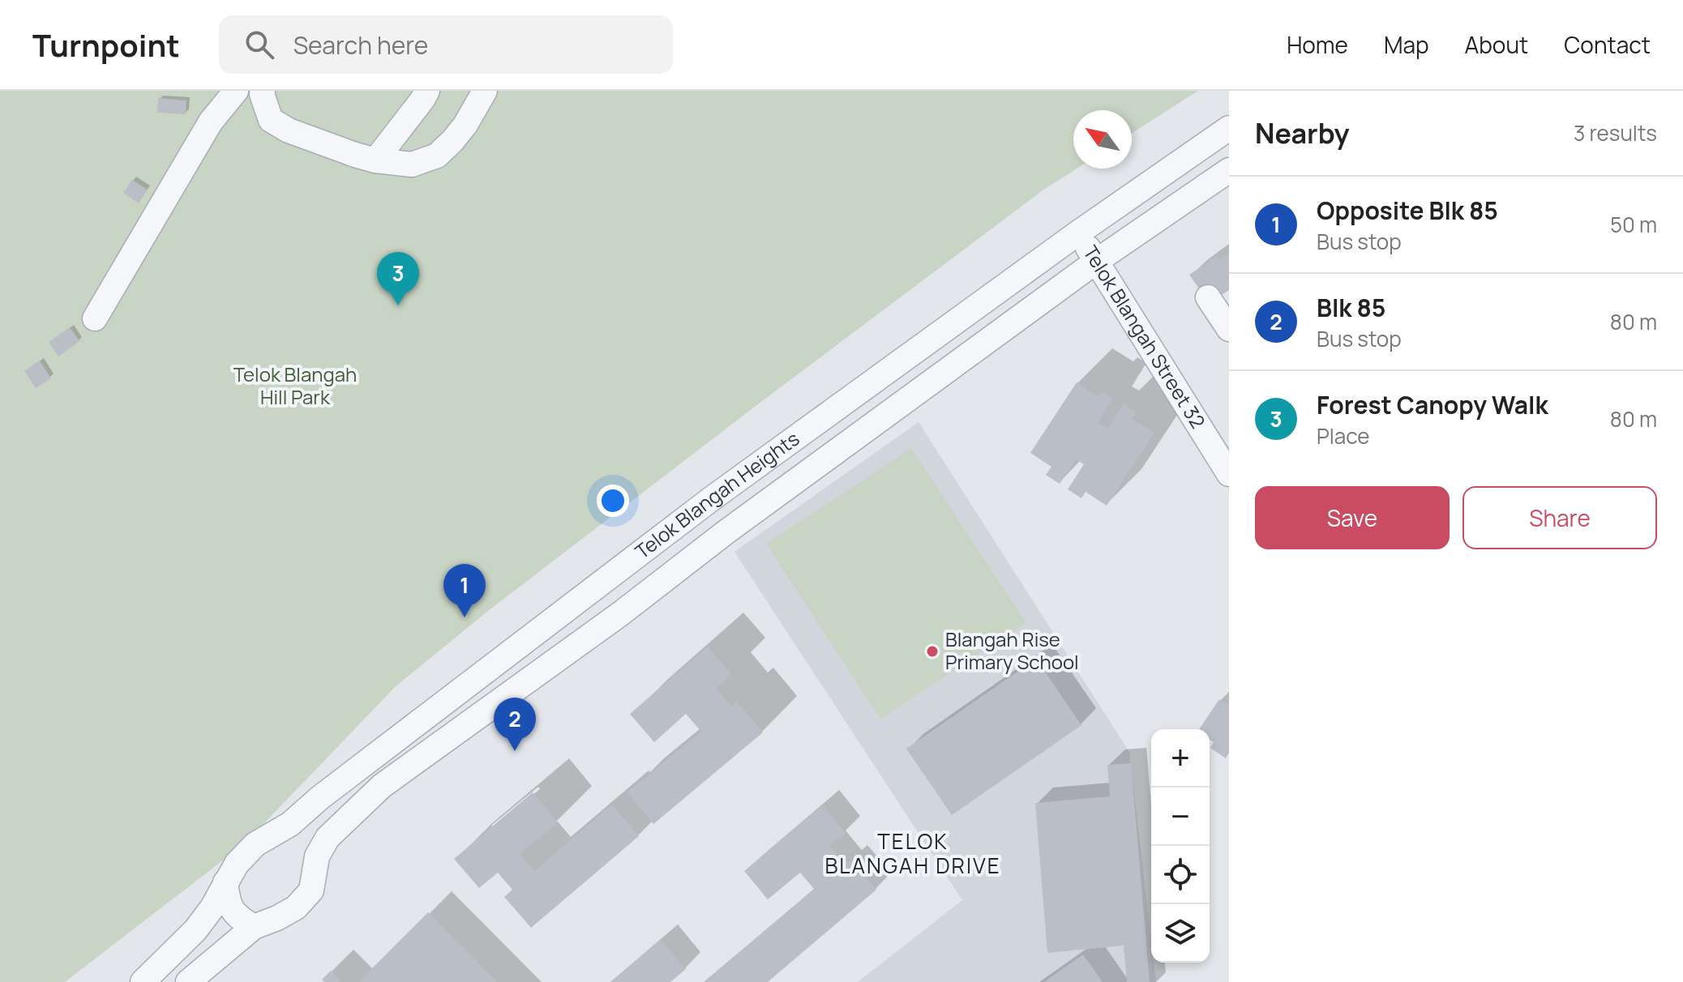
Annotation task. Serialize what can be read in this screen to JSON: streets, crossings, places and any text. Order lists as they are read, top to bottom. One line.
{"streets":{"street":["Telok Blangah Street 32","Telok Blangah Heights"]},"crossings":[["Telok Blangah Street 32","Telok Blangah Heights"]],"districts":["TELOK BLANGAH DRIVE"],"parks":["Telok Blangah Hill Park"],"places":["Blangah Rise Primary School"],"north":"top left","page":{"header":"Turnpoint","search":"Search here","nav":["Home","Map","About","Contact"],"heading":["Nearby","3 results"],"list":[{"mark":"1","name":"Opposite Blk 85","note":"Bus stop","value":"50 m"},{"mark":"2","name":"Blk 85","note":"Bus stop","value":"80 m"},{"mark":"3","name":"Forest Canopy Walk","note":"Place","value":"80 m"}],"pins":["3","1","2"],"buttons":["Save","Share"],"map_buttons":["+","−"]}}
